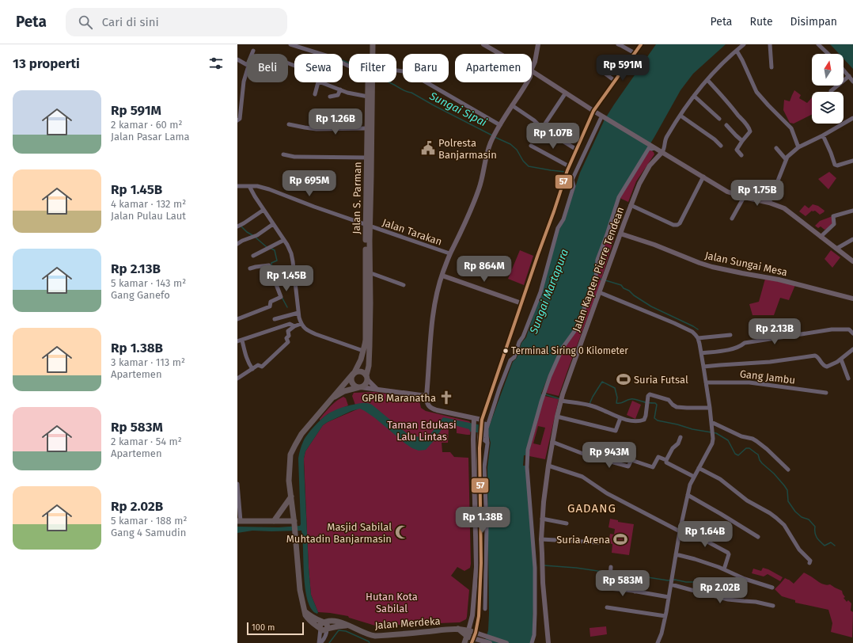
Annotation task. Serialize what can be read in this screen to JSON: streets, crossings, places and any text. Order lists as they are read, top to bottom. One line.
{"streets":{"highway":["Jalan S. Parman","Jalan Merdeka"],"main road":["Jalan Sungai Mesa","Jalan Kapten Pierre Tendean"],"street":["Jalan Tarakan","Gang Jambu"]},"crossings":[["Jalan S. Parman","Jalan Tarakan"],["Jalan Sungai Mesa","Jalan Kapten Pierre Tendean"]],"districts":["GADANG"],"water":["Sungai Sipai","Sungai Martapura"],"parks":["Taman Edukasi Lalu Lintas","Hutan Kota Sabilal"],"places":{"public building":["Polresta Banjarmasin"],"other":["Terminal Siring 0 Kilometer"],"sports":["Suria Futsal","Suria Arena"],"church":["GPIB Maranatha"],"mosque":["Masjid Sabilal Muhtadin Banjarmasin"]},"lines":["transit line 57"],"scale_bar":"100 m","north":"top","page":{"header":"Peta","search":"Cari di sini","nav":["Peta","Rute","Disimpan"],"heading":"13 properti","chip":["Beli","Sewa","Filter","Baru","Apartemen"],"price":["Rp 591M","Rp 1.26B","Rp 1.07B","Rp 695M","Rp 1.75B","Rp 864M","Rp 1.45B","Rp 2.13B","Rp 943M","Rp 1.38B","Rp 1.64B","Rp 583M","Rp 2.02B"],"list":[{"name":"Rp 591M","note":"2 kamar · 60 m² · Jalan Pasar Lama"},{"name":"Rp 1.45B","note":"4 kamar · 132 m² · Jalan Pulau Laut"},{"name":"Rp 2.13B","note":"5 kamar · 143 m² · Gang Ganefo"},{"name":"Rp 1.38B","note":"3 kamar · 113 m² · Apartemen"},{"name":"Rp 583M","note":"2 kamar · 54 m² · Apartemen"},{"name":"Rp 2.02B","note":"5 kamar · 188 m² · Gang 4 Samudin"}],"scale":"100 m"}}
